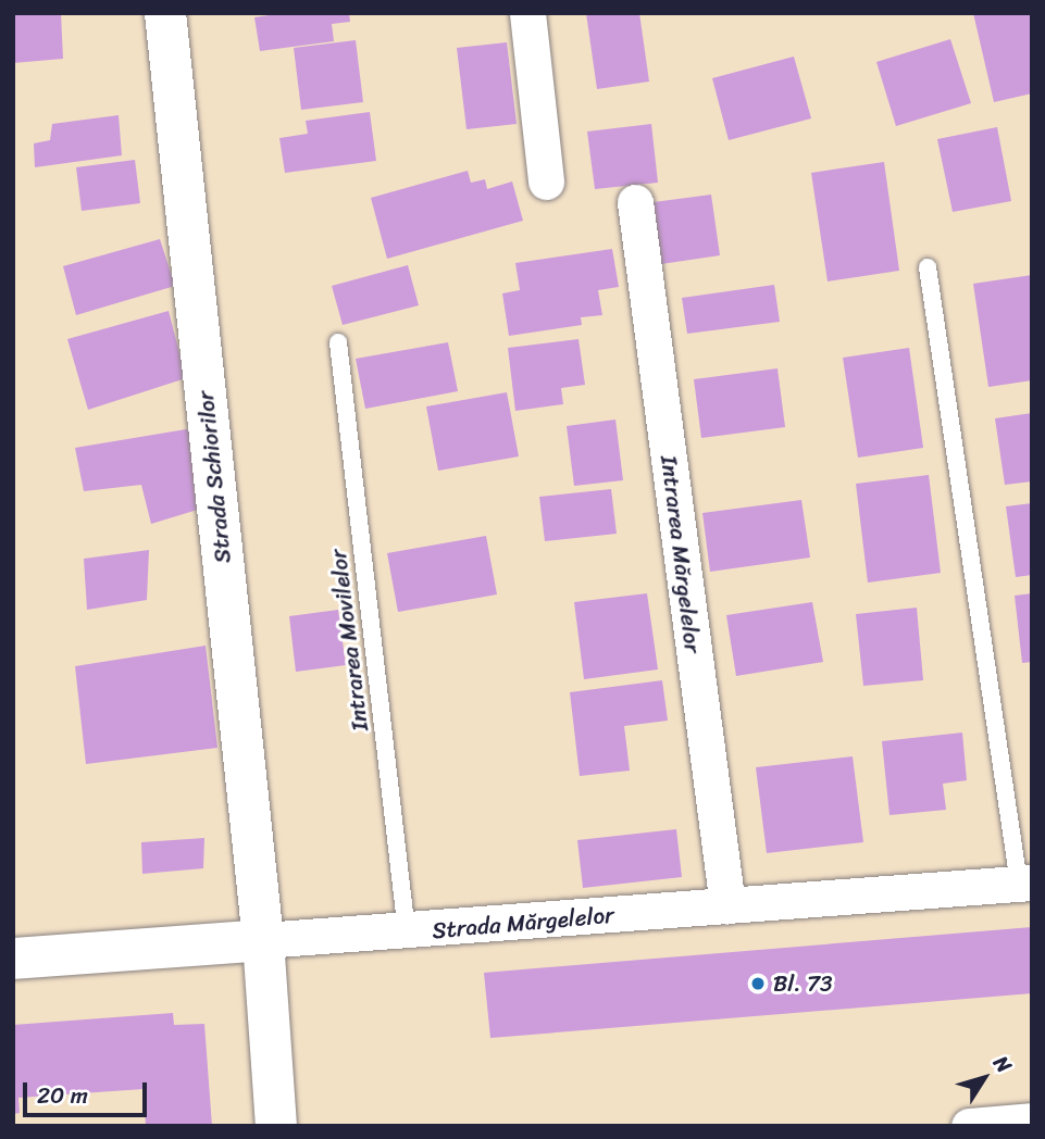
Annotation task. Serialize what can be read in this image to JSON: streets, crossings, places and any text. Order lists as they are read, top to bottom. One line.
{"streets":{"street":["Strada Schiorilor","Intrarea Mărgelelor","Strada Mărgelelor"],"lane":["Intrarea Movilelor"]},"crossings":[["Strada Schiorilor","Strada Mărgelelor"],["Intrarea Mărgelelor","Strada Mărgelelor"],["Intrarea Movilelor","Strada Mărgelelor"]],"places":["Bl. 73"],"scale_bar":"20 m","north":"top right"}
